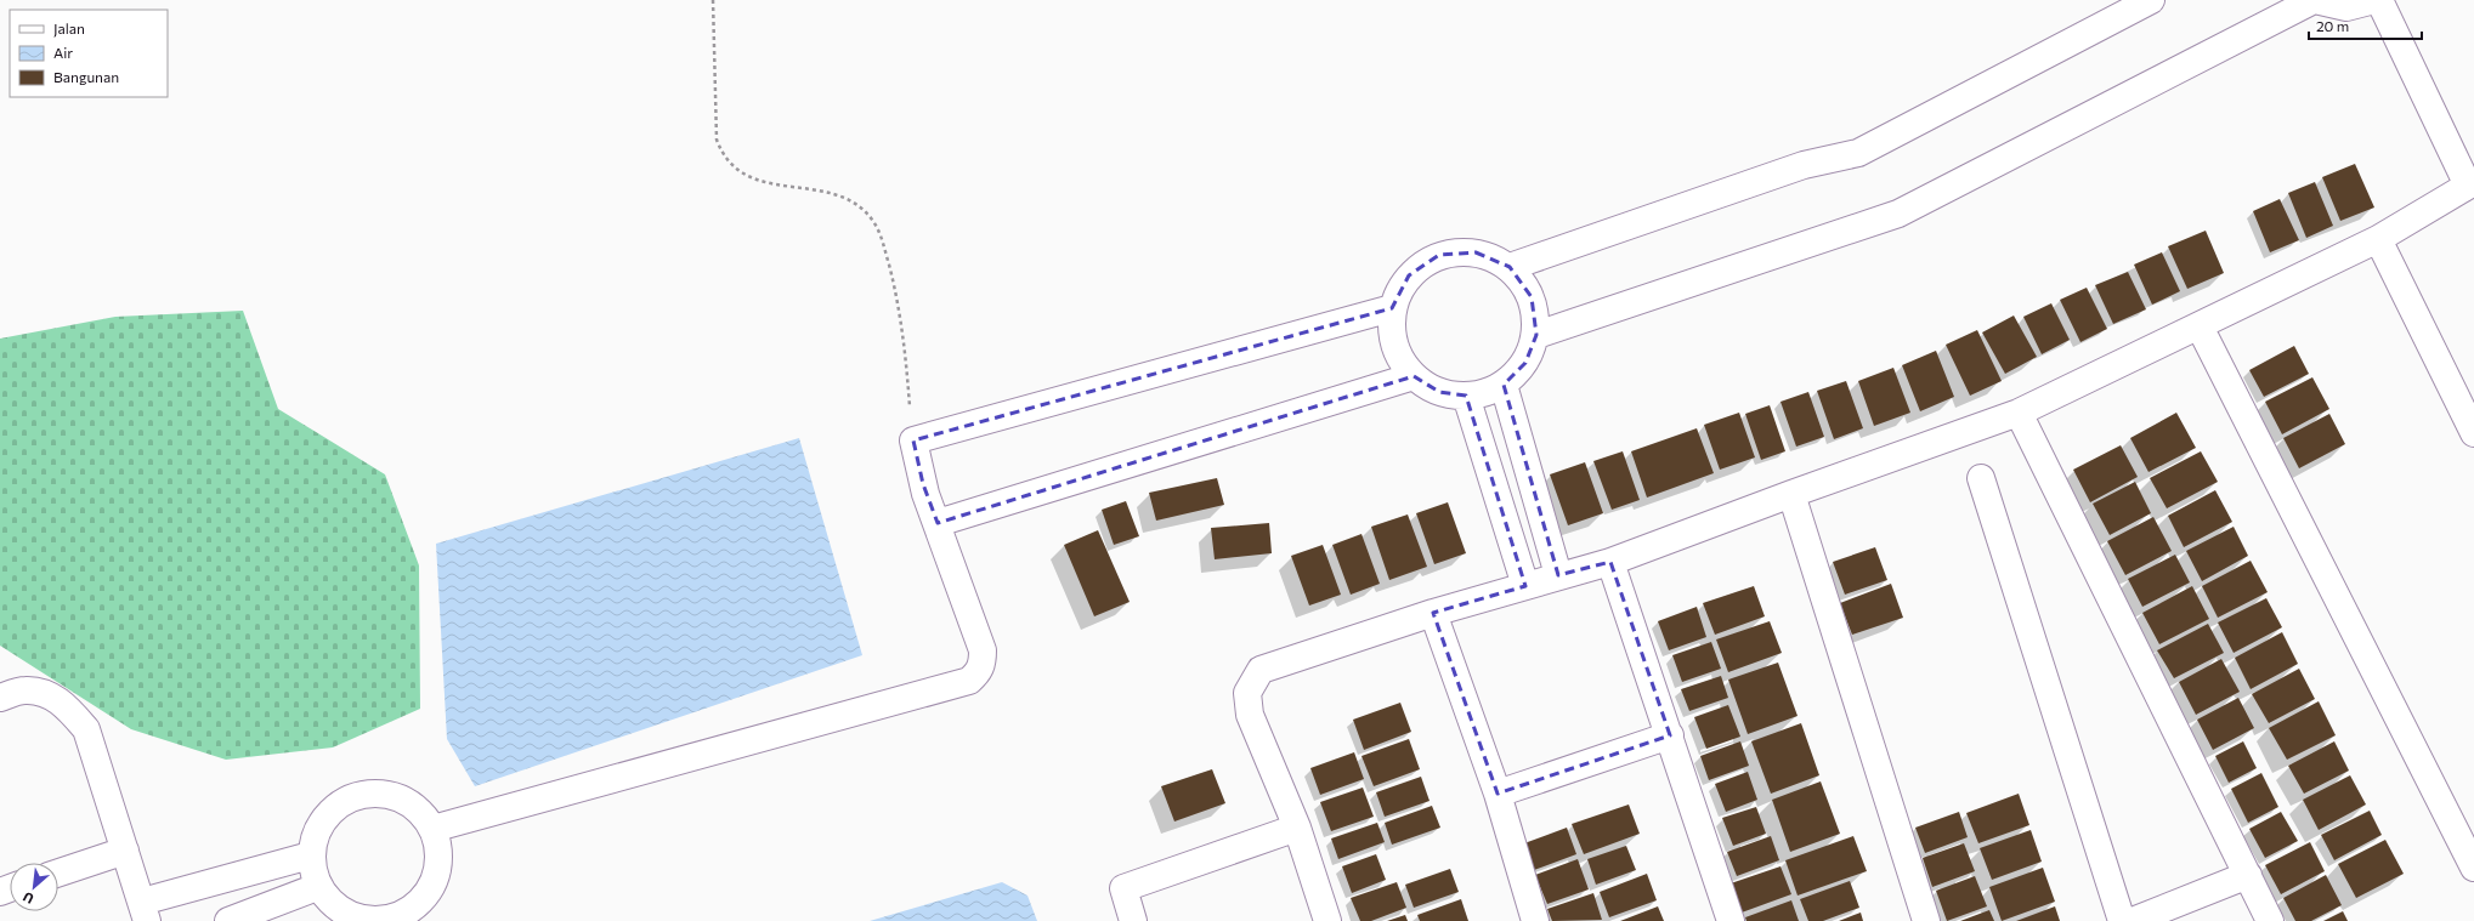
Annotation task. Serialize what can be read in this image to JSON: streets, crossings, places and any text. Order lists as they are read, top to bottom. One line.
{"legend":["Jalan","Air","Bangunan"],"scale_bar":"20 m","north":"bottom left"}
